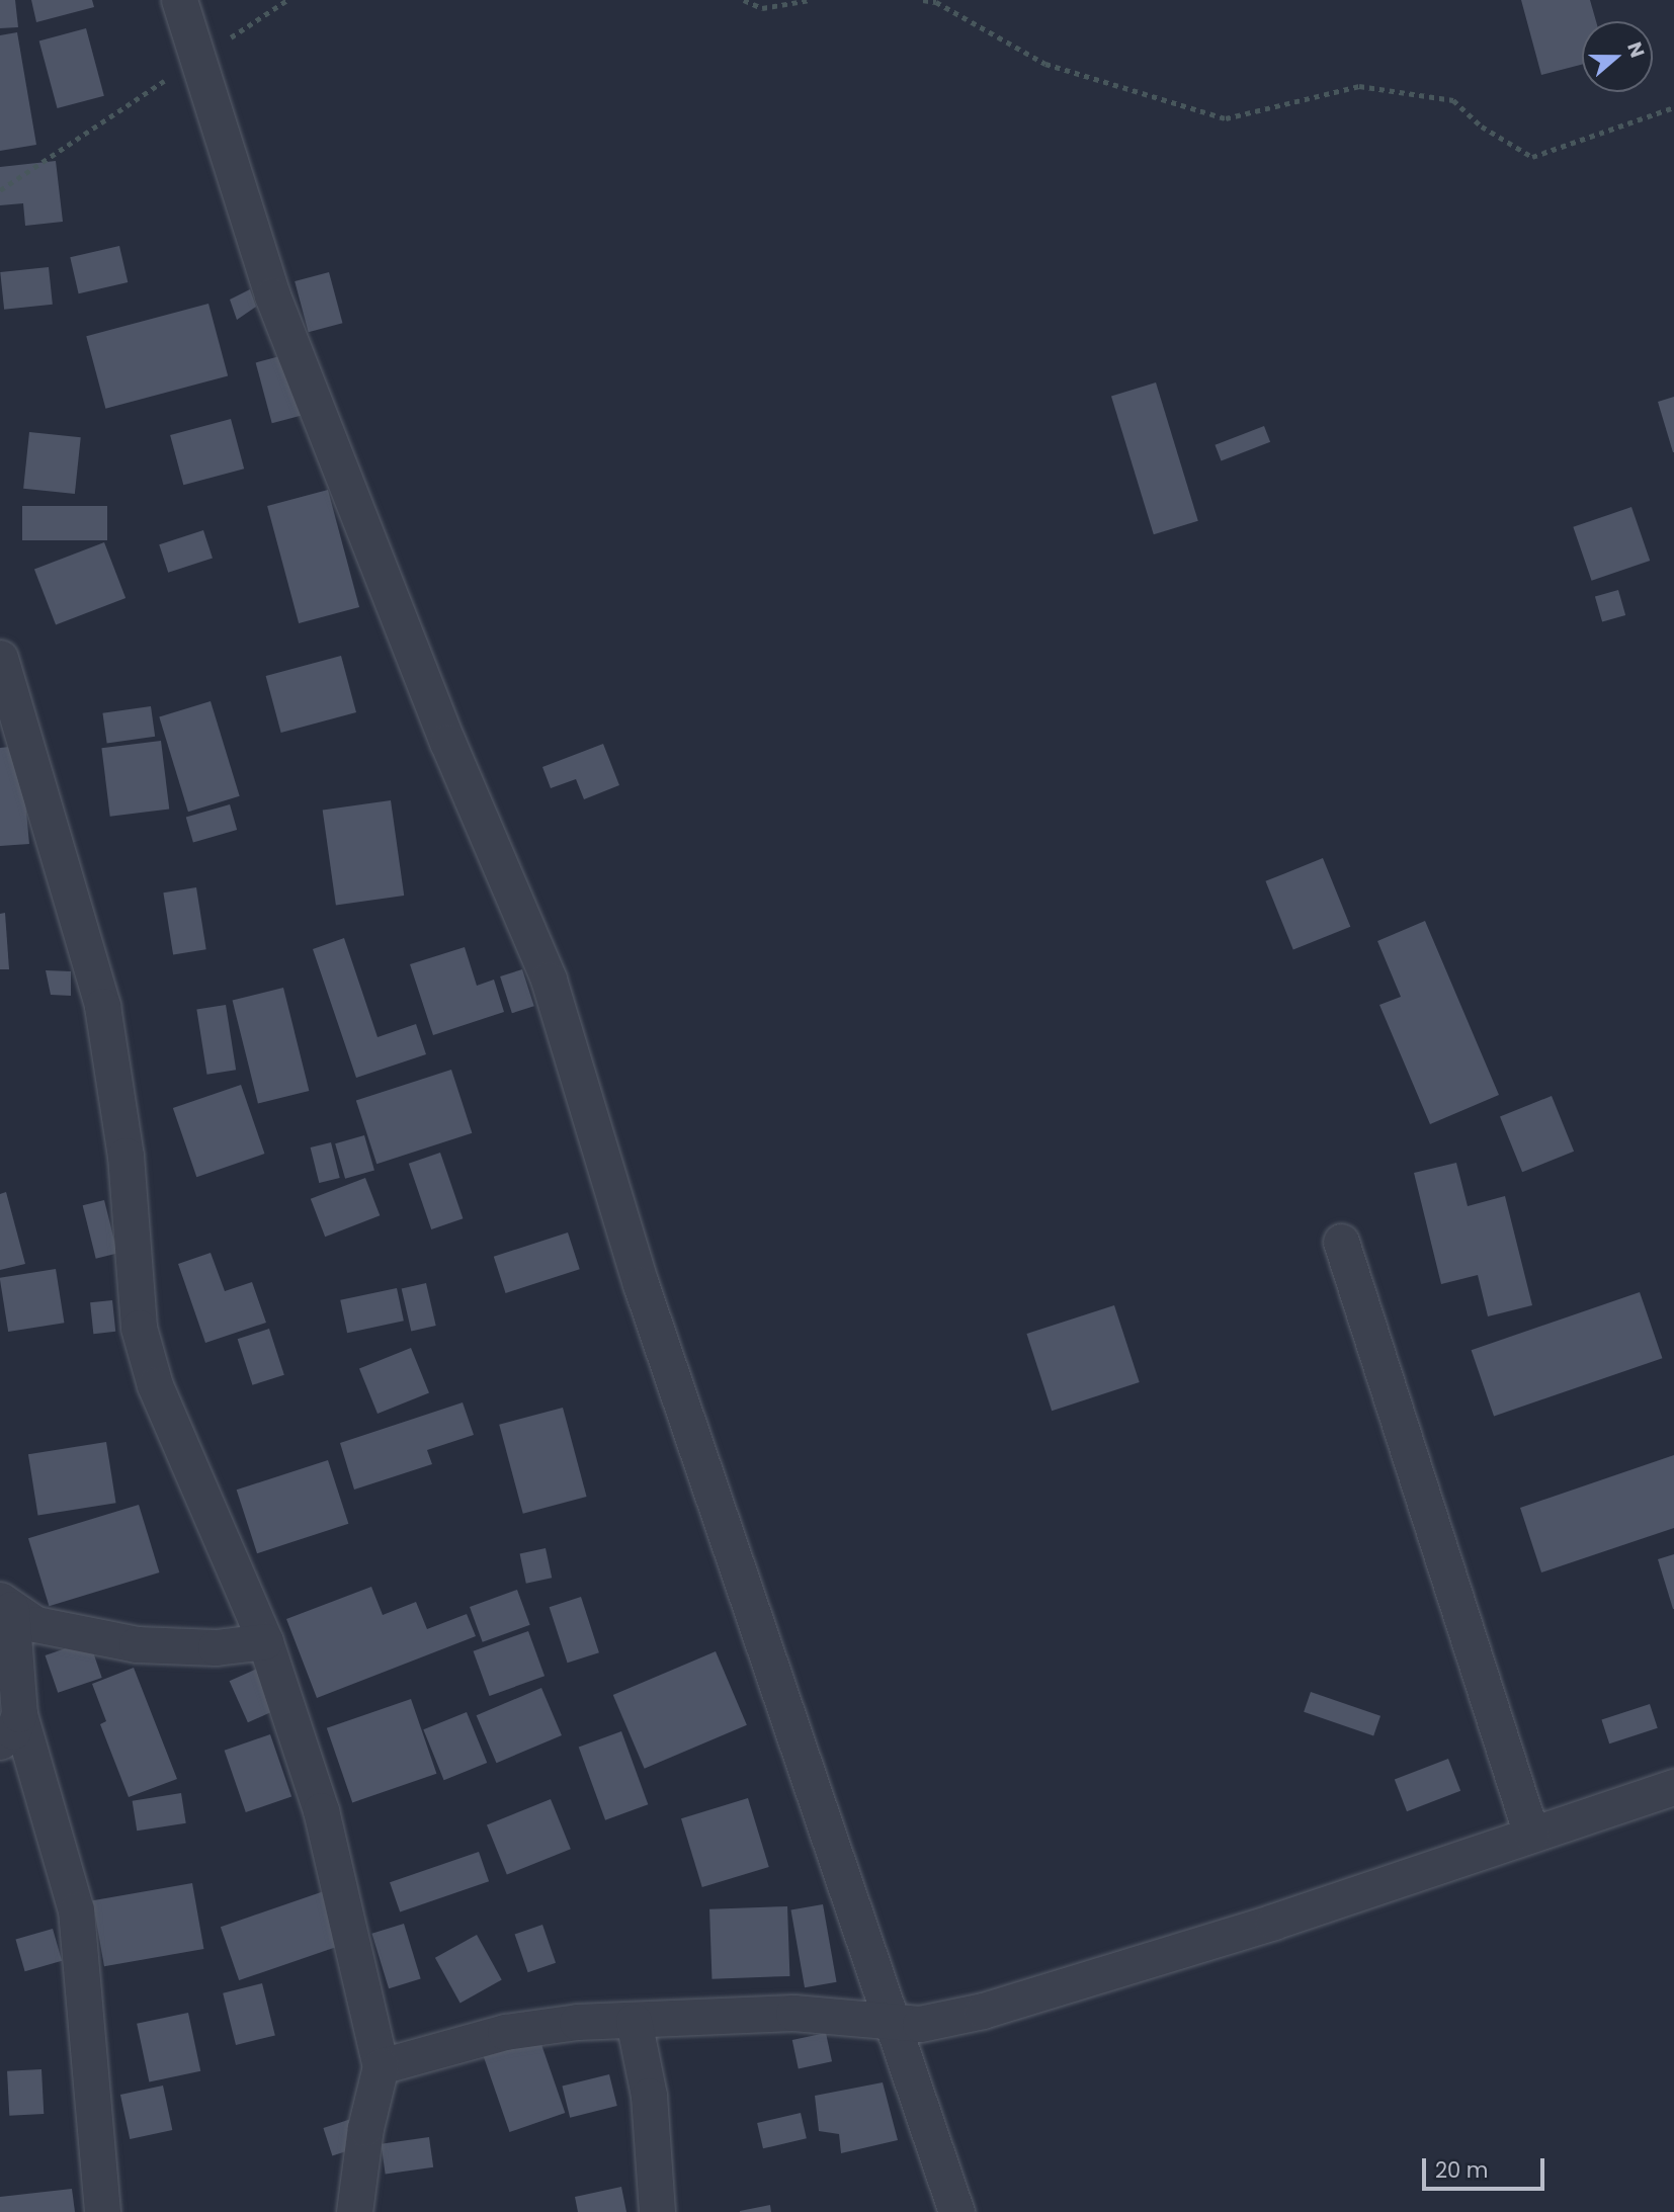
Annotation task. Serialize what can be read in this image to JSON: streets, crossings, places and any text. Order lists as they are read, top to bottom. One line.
{"scale_bar":"20 m","north":"right"}
